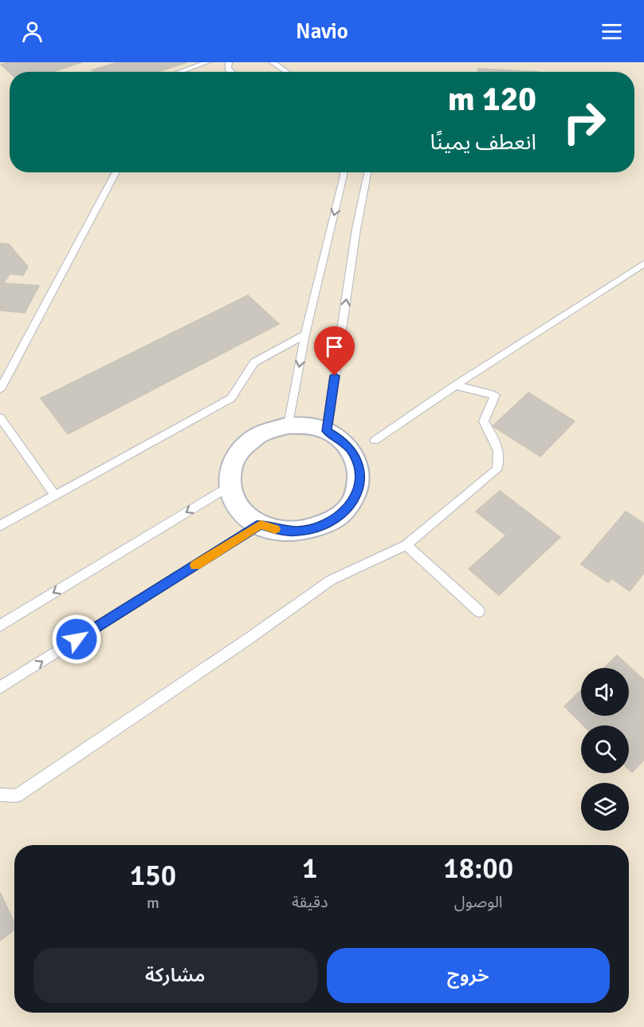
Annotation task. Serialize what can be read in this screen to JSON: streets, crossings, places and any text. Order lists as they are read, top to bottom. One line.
{"page":{"header":"Navio","turn":["120 m","انعطف يمينًا"],"eta":["18:00","الوصول","1","دقيقة","150","m"],"buttons":["خروج","مشاركة"]}}
